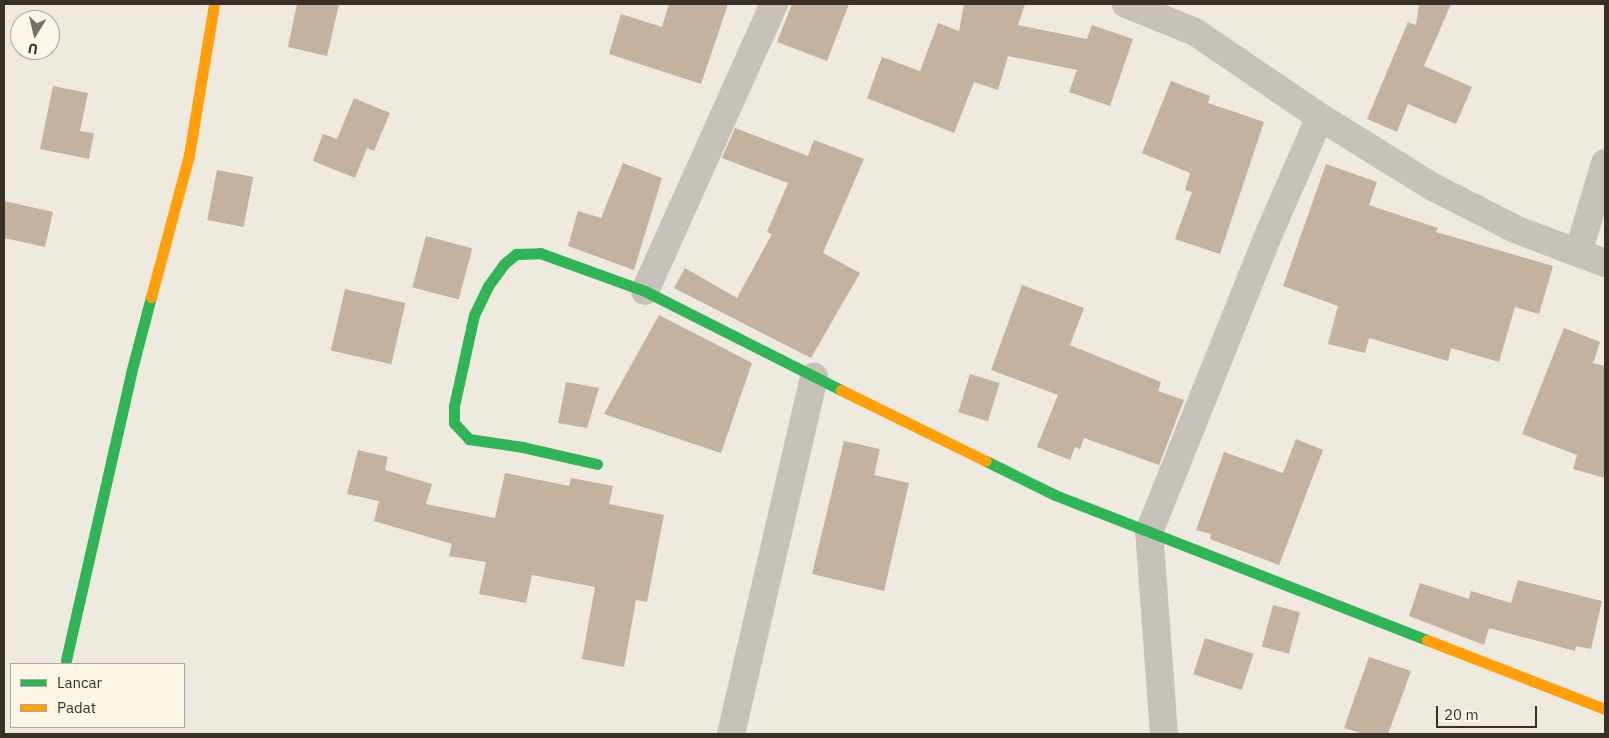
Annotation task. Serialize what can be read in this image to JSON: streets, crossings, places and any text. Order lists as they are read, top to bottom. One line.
{"legend":["Lancar","Padat"],"scale_bar":"20 m","north":"bottom"}
